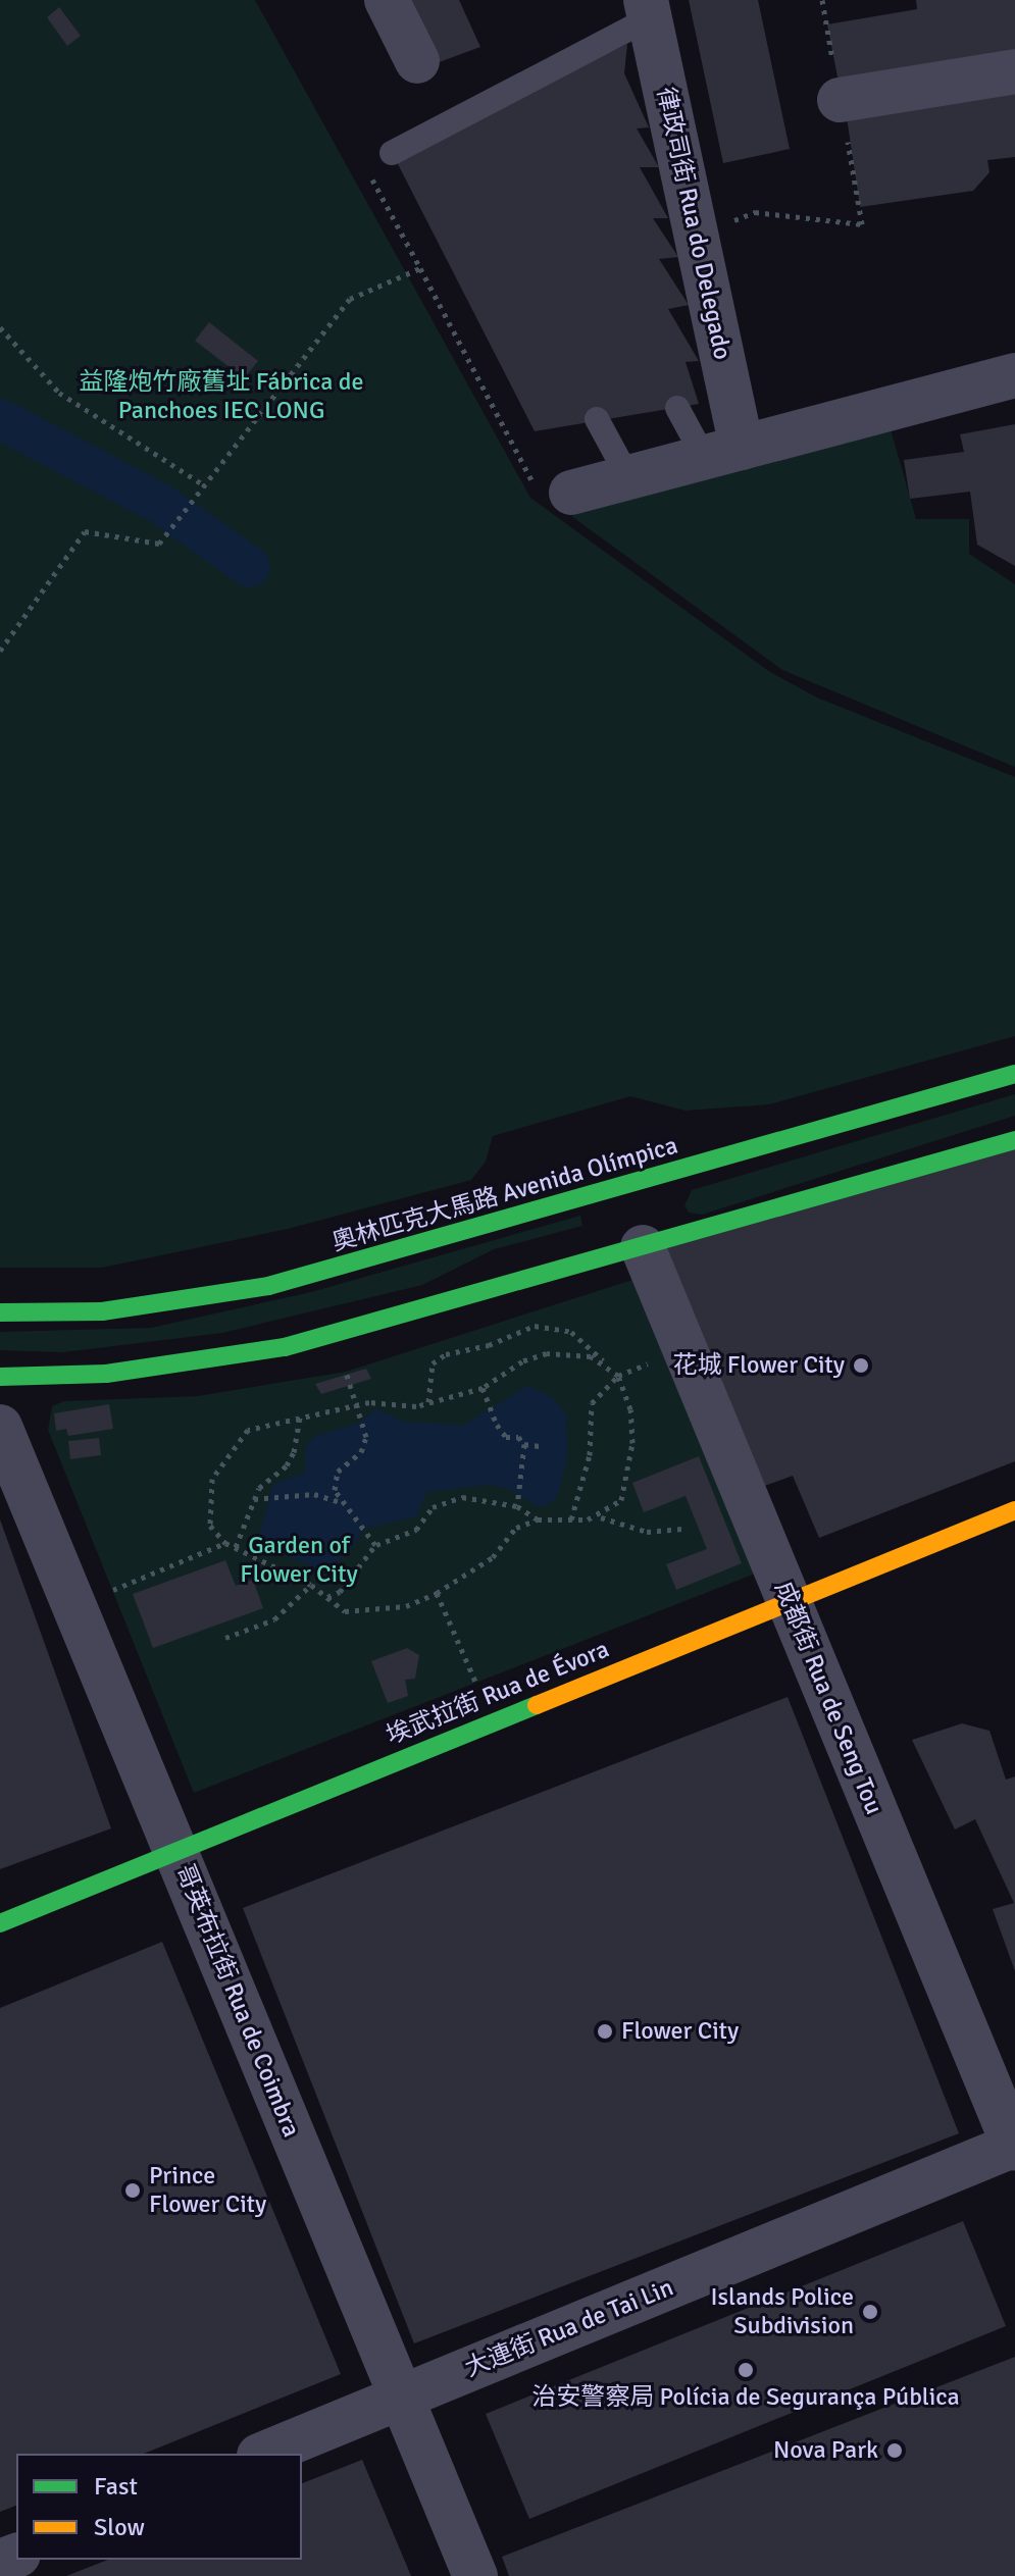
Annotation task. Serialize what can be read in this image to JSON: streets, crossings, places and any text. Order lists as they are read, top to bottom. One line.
{"streets":{"main road":["奧林匹克大馬路 Avenida Olímpica","埃武拉街 Rua de Évora"],"street":["律政司街 Rua do Delegado","成都街 Rua de Seng Tou","哥英布拉街 Rua de Coimbra","大連街 Rua de Tai Lin"]},"crossings":[["埃武拉街 Rua de Évora","成都街 Rua de Seng Tou"],["埃武拉街 Rua de Évora","哥英布拉街 Rua de Coimbra"],["成都街 Rua de Seng Tou","大連街 Rua de Tai Lin"],["哥英布拉街 Rua de Coimbra","大連街 Rua de Tai Lin"]],"parks":["益隆炮竹廠舊址 Fábrica de Panchoes IEC LONG","Garden of Flower City"],"places":["花城 Flower City","Flower City","Prince Flower City","Islands Police Subdivision","治安警察局 Polícia de Segurança Pública","Nova Park"],"legend":["Fast","Slow"]}
